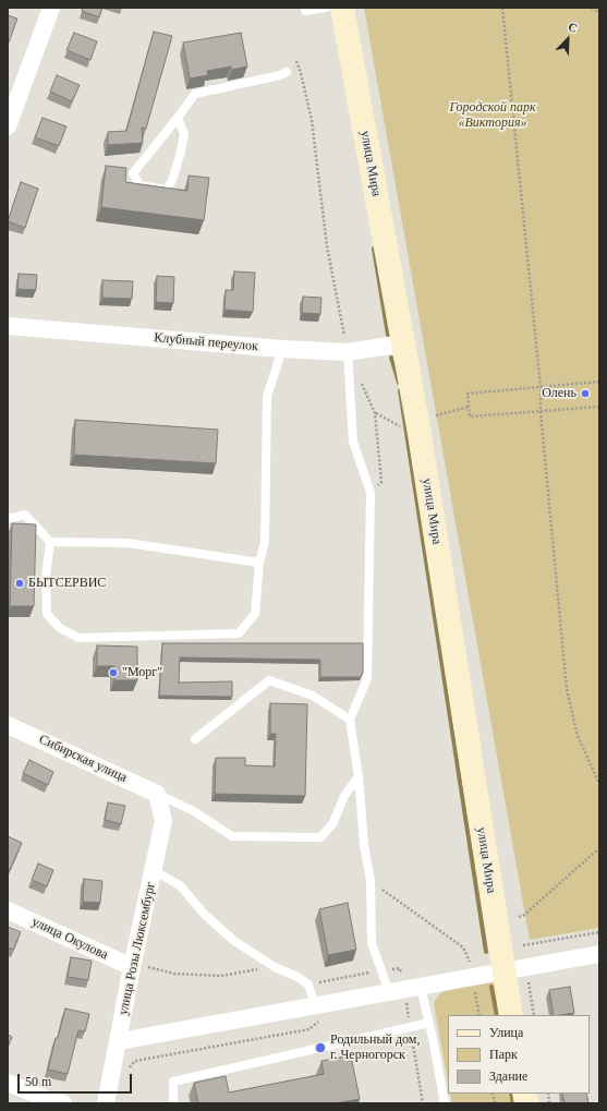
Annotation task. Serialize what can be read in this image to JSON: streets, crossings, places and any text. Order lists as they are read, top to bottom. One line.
{"streets":{"main road":["улица Мира"],"street":["Клубный переулок","Сибирская улица","улица Окулова","улица Розы Люксембург"]},"crossings":[["улица Мира","Клубный переулок"],["Сибирская улица","улица Розы Люксембург"],["улица Окулова","улица Розы Люксембург"]],"parks":["Городской парк «Виктория»"],"places":["Олень","БЫТСЕРВИС","\"Морг\"","Родильный дом, г. Черногорск"],"legend":["Улица","Парк","Здание"],"scale_bar":"50 m","north":"top right"}
